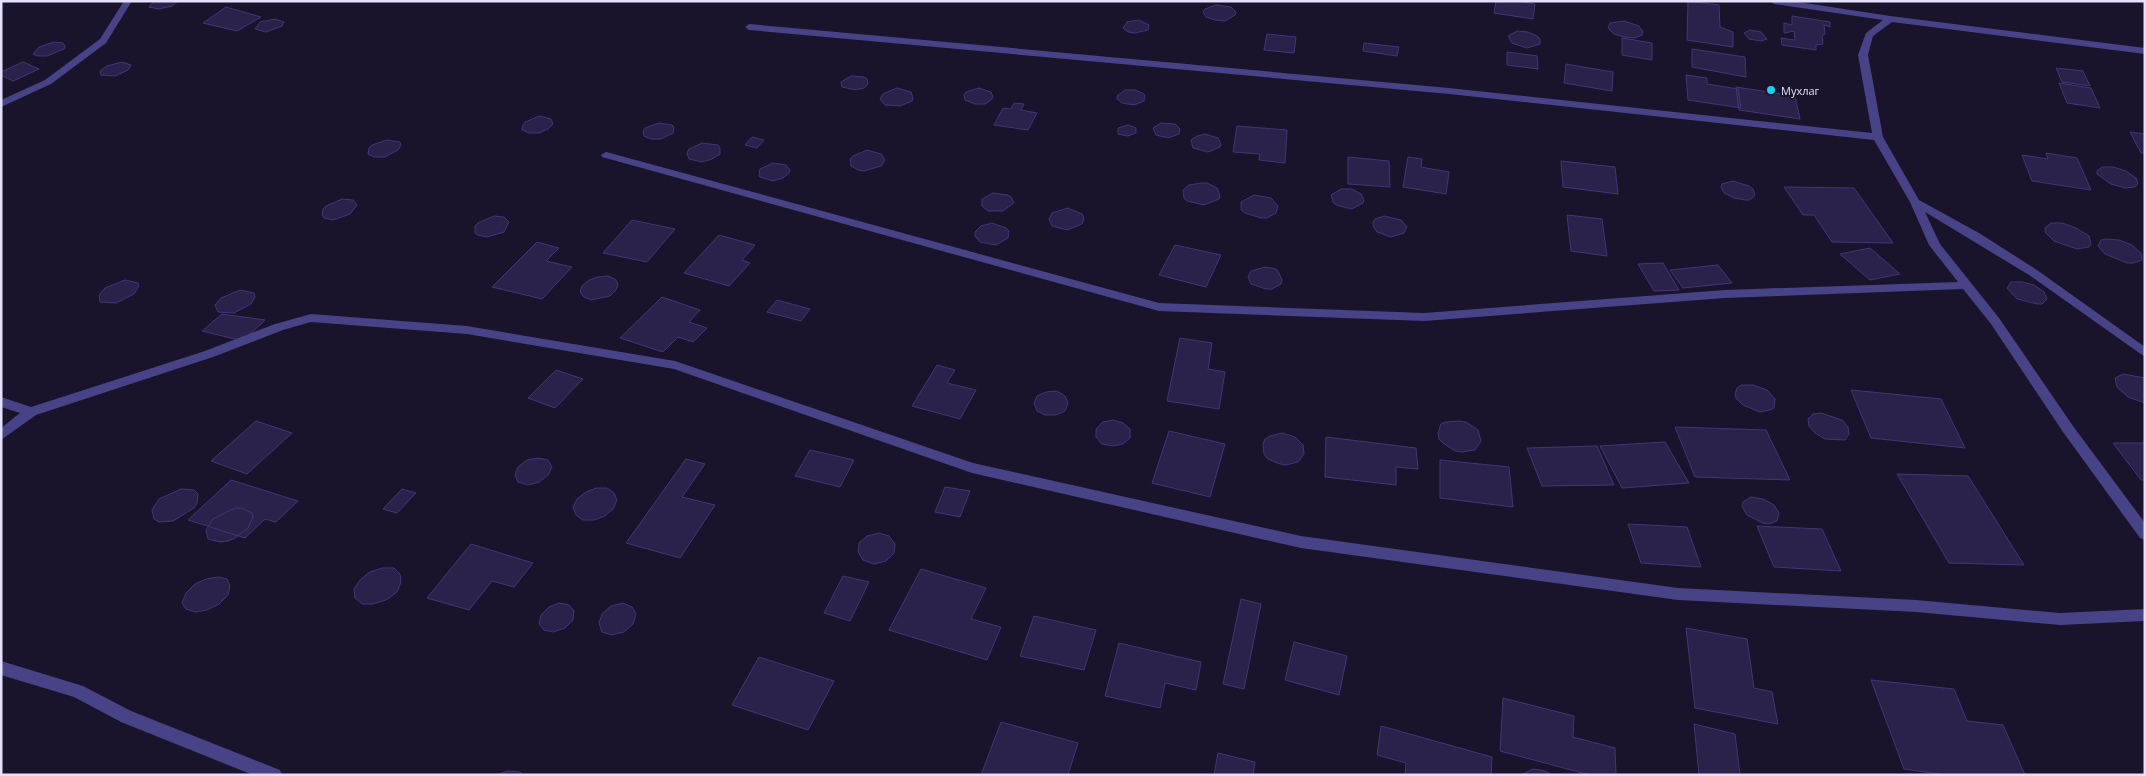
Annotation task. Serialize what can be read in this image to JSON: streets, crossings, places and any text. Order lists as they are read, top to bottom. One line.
{"places":["Мухлаг"]}
